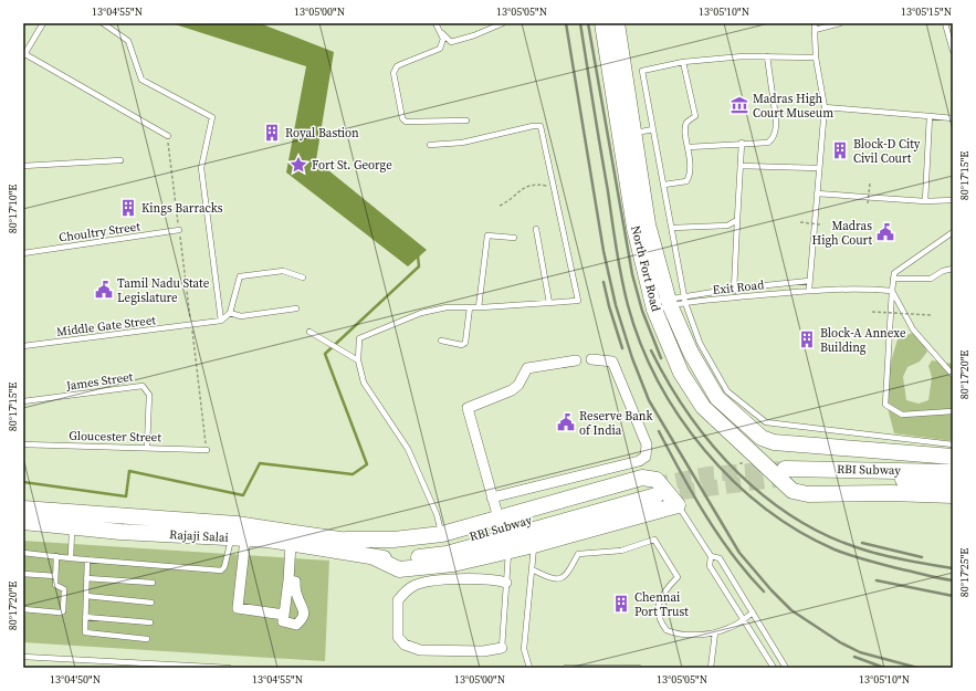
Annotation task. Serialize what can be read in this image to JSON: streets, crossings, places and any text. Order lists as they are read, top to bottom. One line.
{"streets":{"main road":["North Fort Road","RBI Subway","Rajaji Salai"],"lane":["Choultry Street","Exit Road","Middle Gate Street","James Street","Gloucester Street"]},"crossings":[["North Fort Road","Exit Road"],["James Street","Gloucester Street"],["RBI Subway","Rajaji Salai"]],"places":{"museum":["Madras High Court Museum"],"building":["Royal Bastion","Block-D City Civil Court","Kings Barracks","Block-A Annexe Building","Chennai Port Trust"],"place":["Fort St. George"],"public building":["Madras High Court","Tamil Nadu State Legislature","Reserve Bank of India"]},"coordinates":["13°04'55\"N","13°05'00\"N","13°05'05\"N","13°05'10\"N","13°05'15\"N","80°17'15\"E","80°17'10\"E","80°17'20\"E","80°17'25\"E","13°04'50\"N"]}
